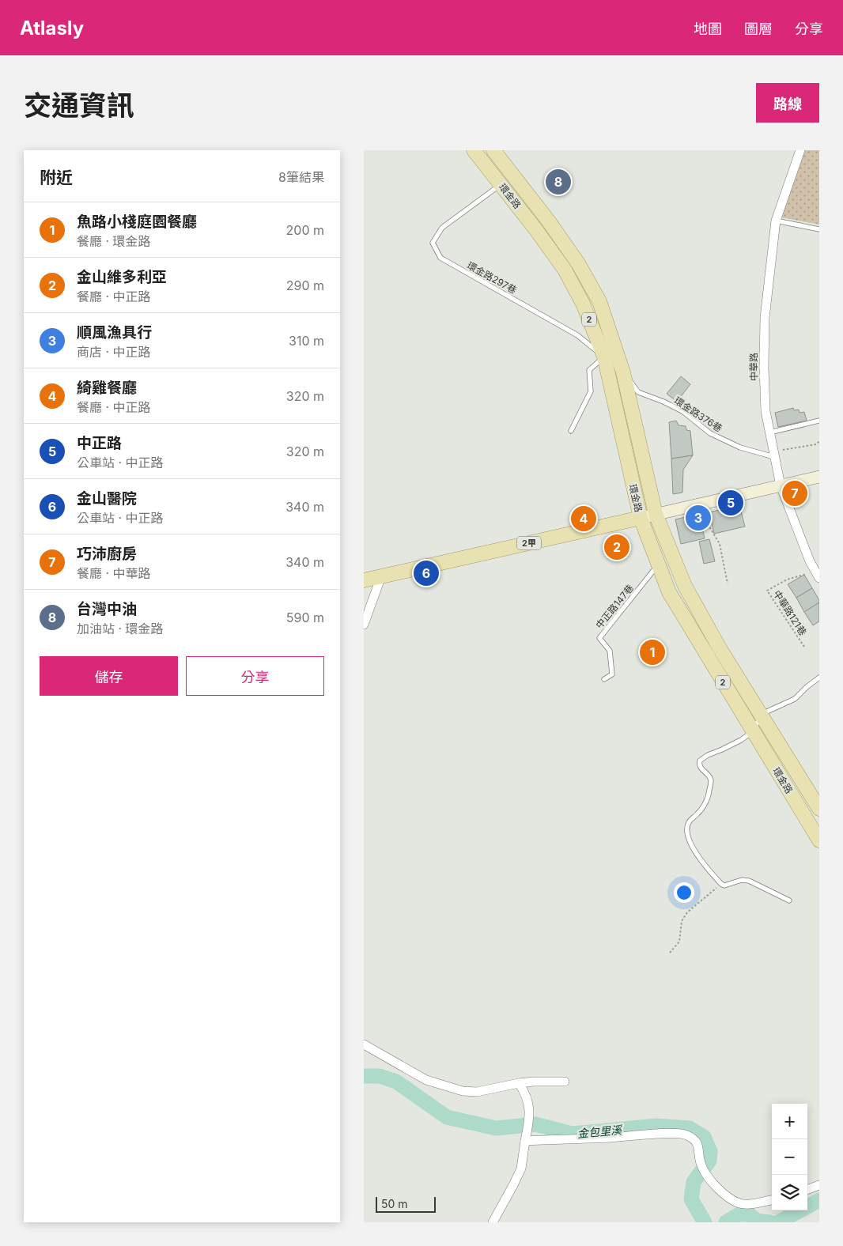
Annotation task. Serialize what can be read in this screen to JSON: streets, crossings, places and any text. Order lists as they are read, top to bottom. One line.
{"streets":{"main road":["環金路","2","2甲"],"street":["中華路"],"lane":["環金路297巷","環金路376巷","中正路147巷"],"path":["中華路121巷"]},"crossings":[["環金路","環金路297巷"],["環金路","環金路376巷"],["環金路","2甲"],["環金路","中正路147巷"],["環金路297巷","環金路376巷"],["中華路","環金路376巷"],["中華路","中華路121巷"]],"water":["金包里溪"],"scale_bar":"50 m","page":{"header":"Atlasly","nav":["地圖","圖層","分享"],"title":"交通資訊","buttons":["路線",["儲存","分享"]],"heading":["附近","8筆結果"],"pins":["8","7","5","3","4","2","6","1"],"list":[{"mark":"1","name":"魚路小棧庭園餐廳","note":"餐廳 · 環金路","value":"200 m"},{"mark":"2","name":"金山維多利亞","note":"餐廳 · 中正路","value":"290 m"},{"mark":"3","name":"順風漁具行","note":"商店 · 中正路","value":"310 m"},{"mark":"4","name":"綺雞餐廳","note":"餐廳 · 中正路","value":"320 m"},{"mark":"5","name":"中正路","note":"公車站 · 中正路","value":"320 m"},{"mark":"6","name":"金山醫院","note":"公車站 · 中正路","value":"340 m"},{"mark":"7","name":"巧沛廚房","note":"餐廳 · 中華路","value":"340 m"},{"mark":"8","name":"台灣中油","note":"加油站 · 環金路","value":"590 m"}],"map_buttons":["+","−"],"scale":"50 m"}}
